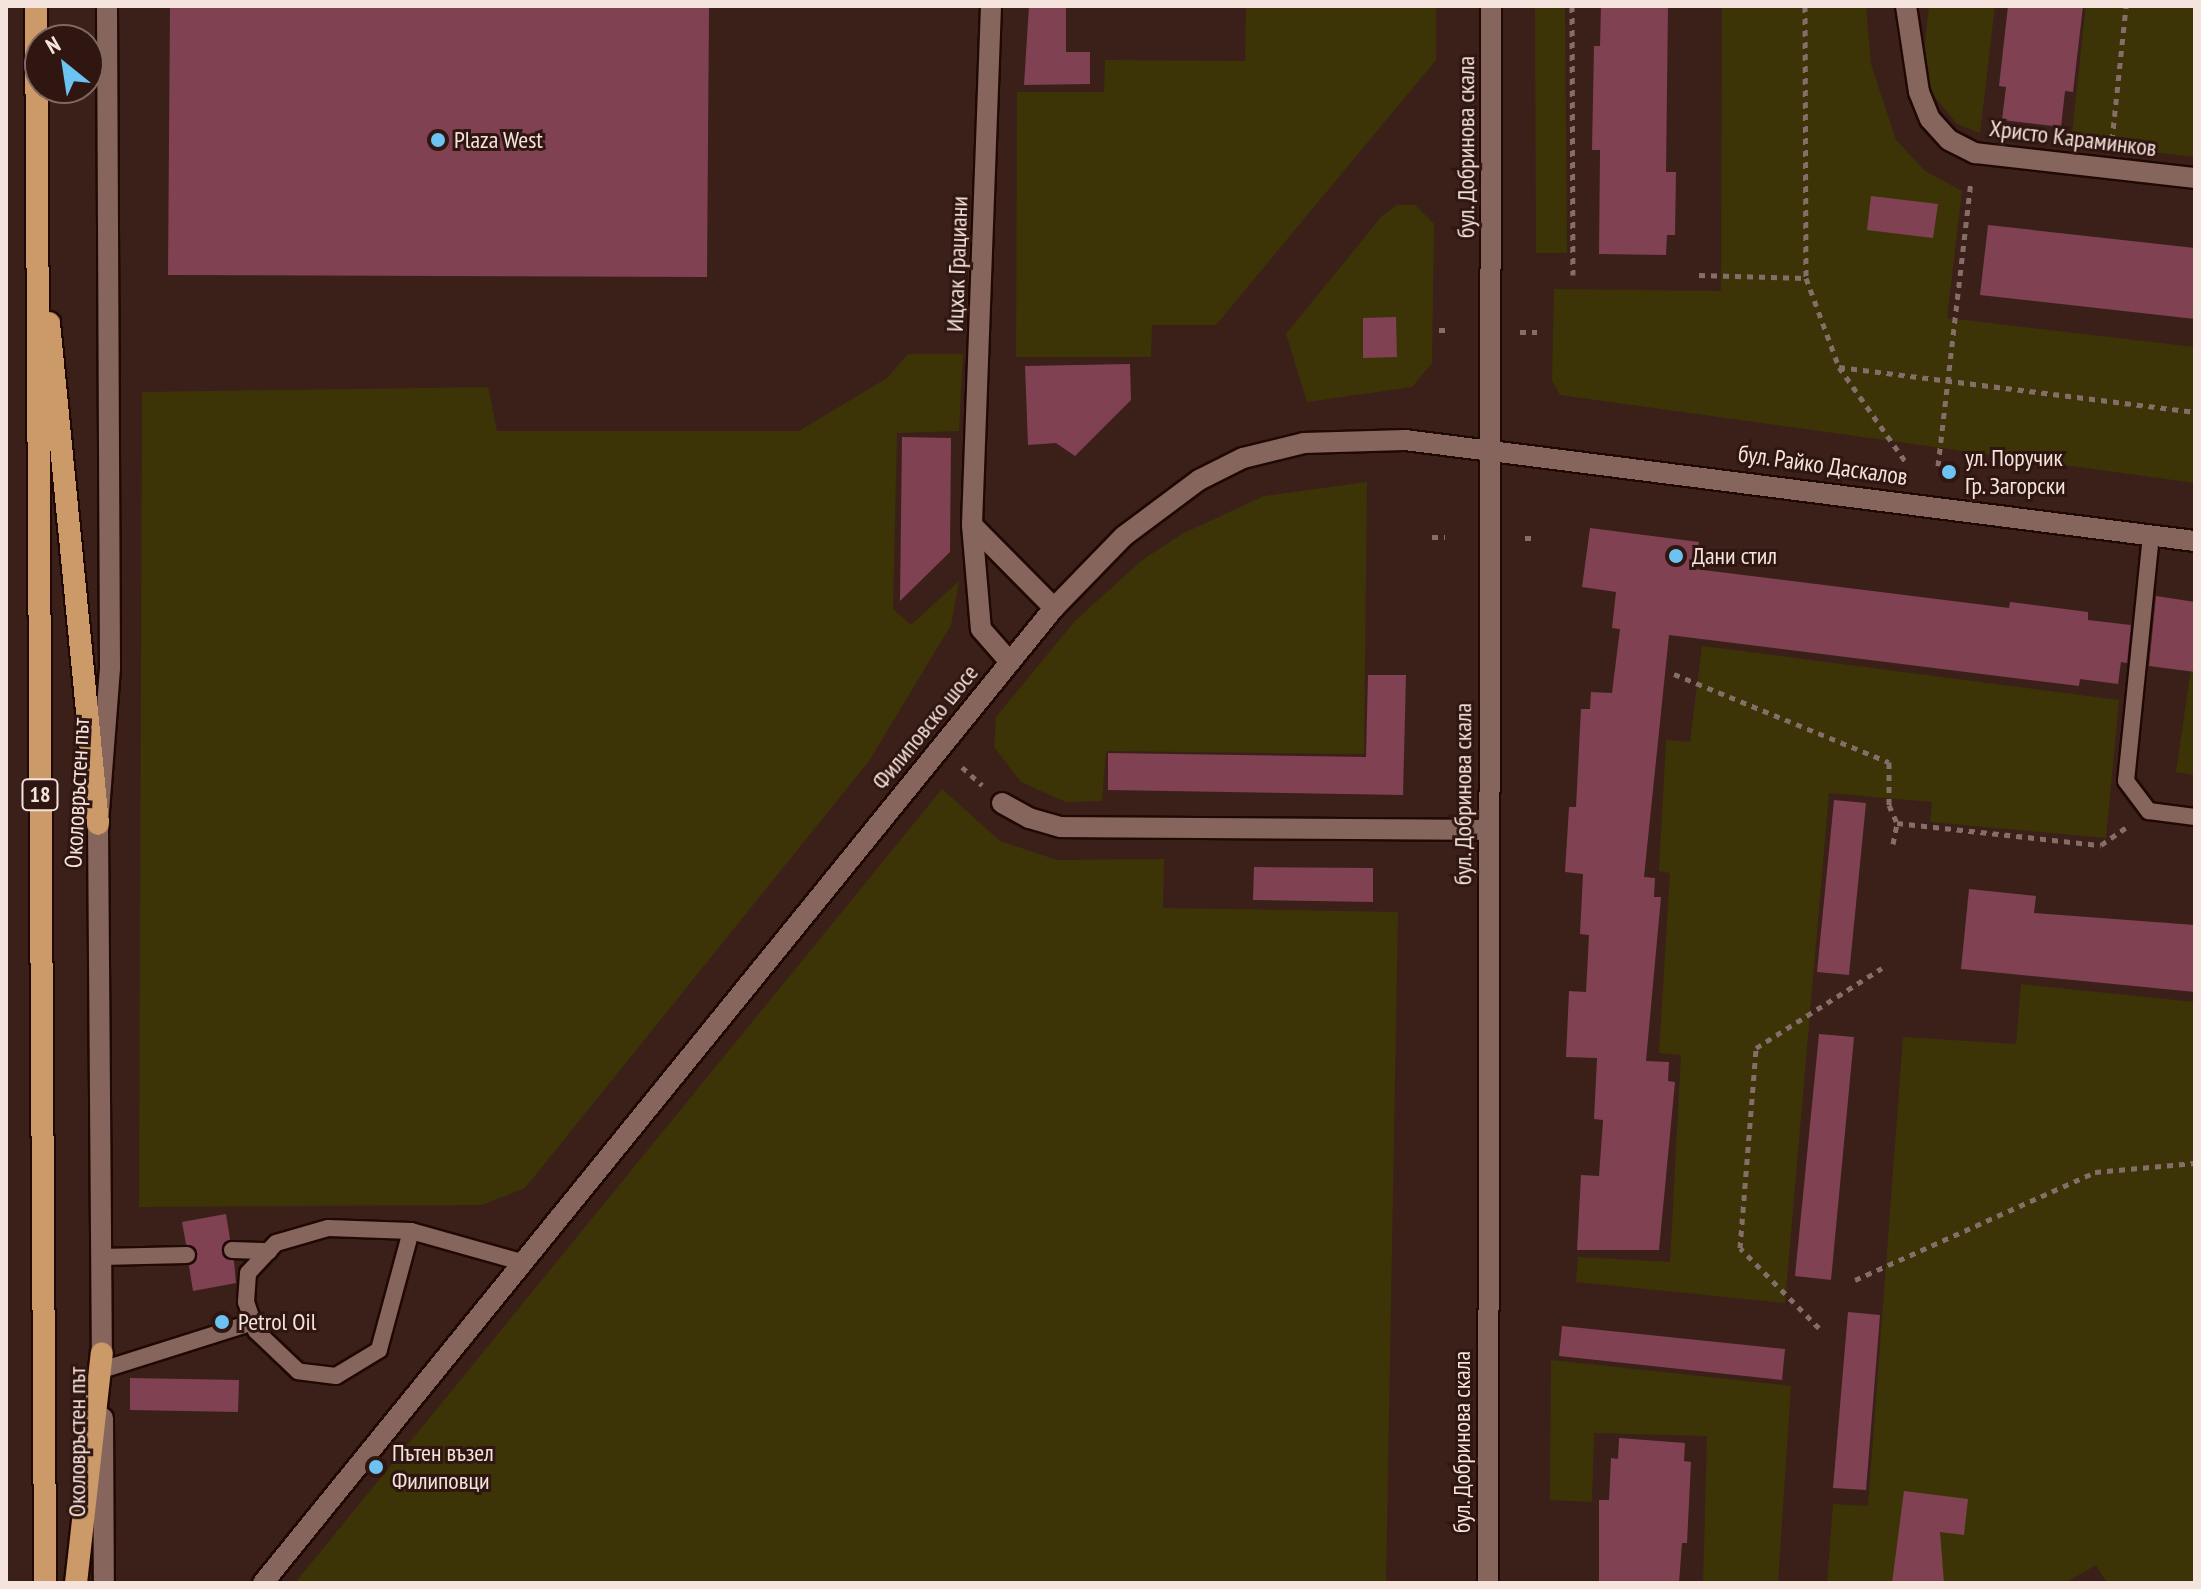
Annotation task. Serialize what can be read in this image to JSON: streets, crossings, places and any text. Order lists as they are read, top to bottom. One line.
{"streets":{"highway":["Околовръстен път","18"],"street":["Христо Караминков","бул. Добринова скала","Ицхак Грациани","бул. Райко Даскалов","Филиповско шосе"]},"crossings":[["бул. Добринова скала","бул. Райко Даскалов"],["бул. Добринова скала","Филиповско шосе"],["Ицхак Грациани","Филиповско шосе"],["бул. Райко Даскалов","Филиповско шосе"]],"places":["Plaza West","ул. Поручик Гр. Загорски","Дани стил","Petrol Oil","Пътен възел Филиповци"],"north":"top left"}
